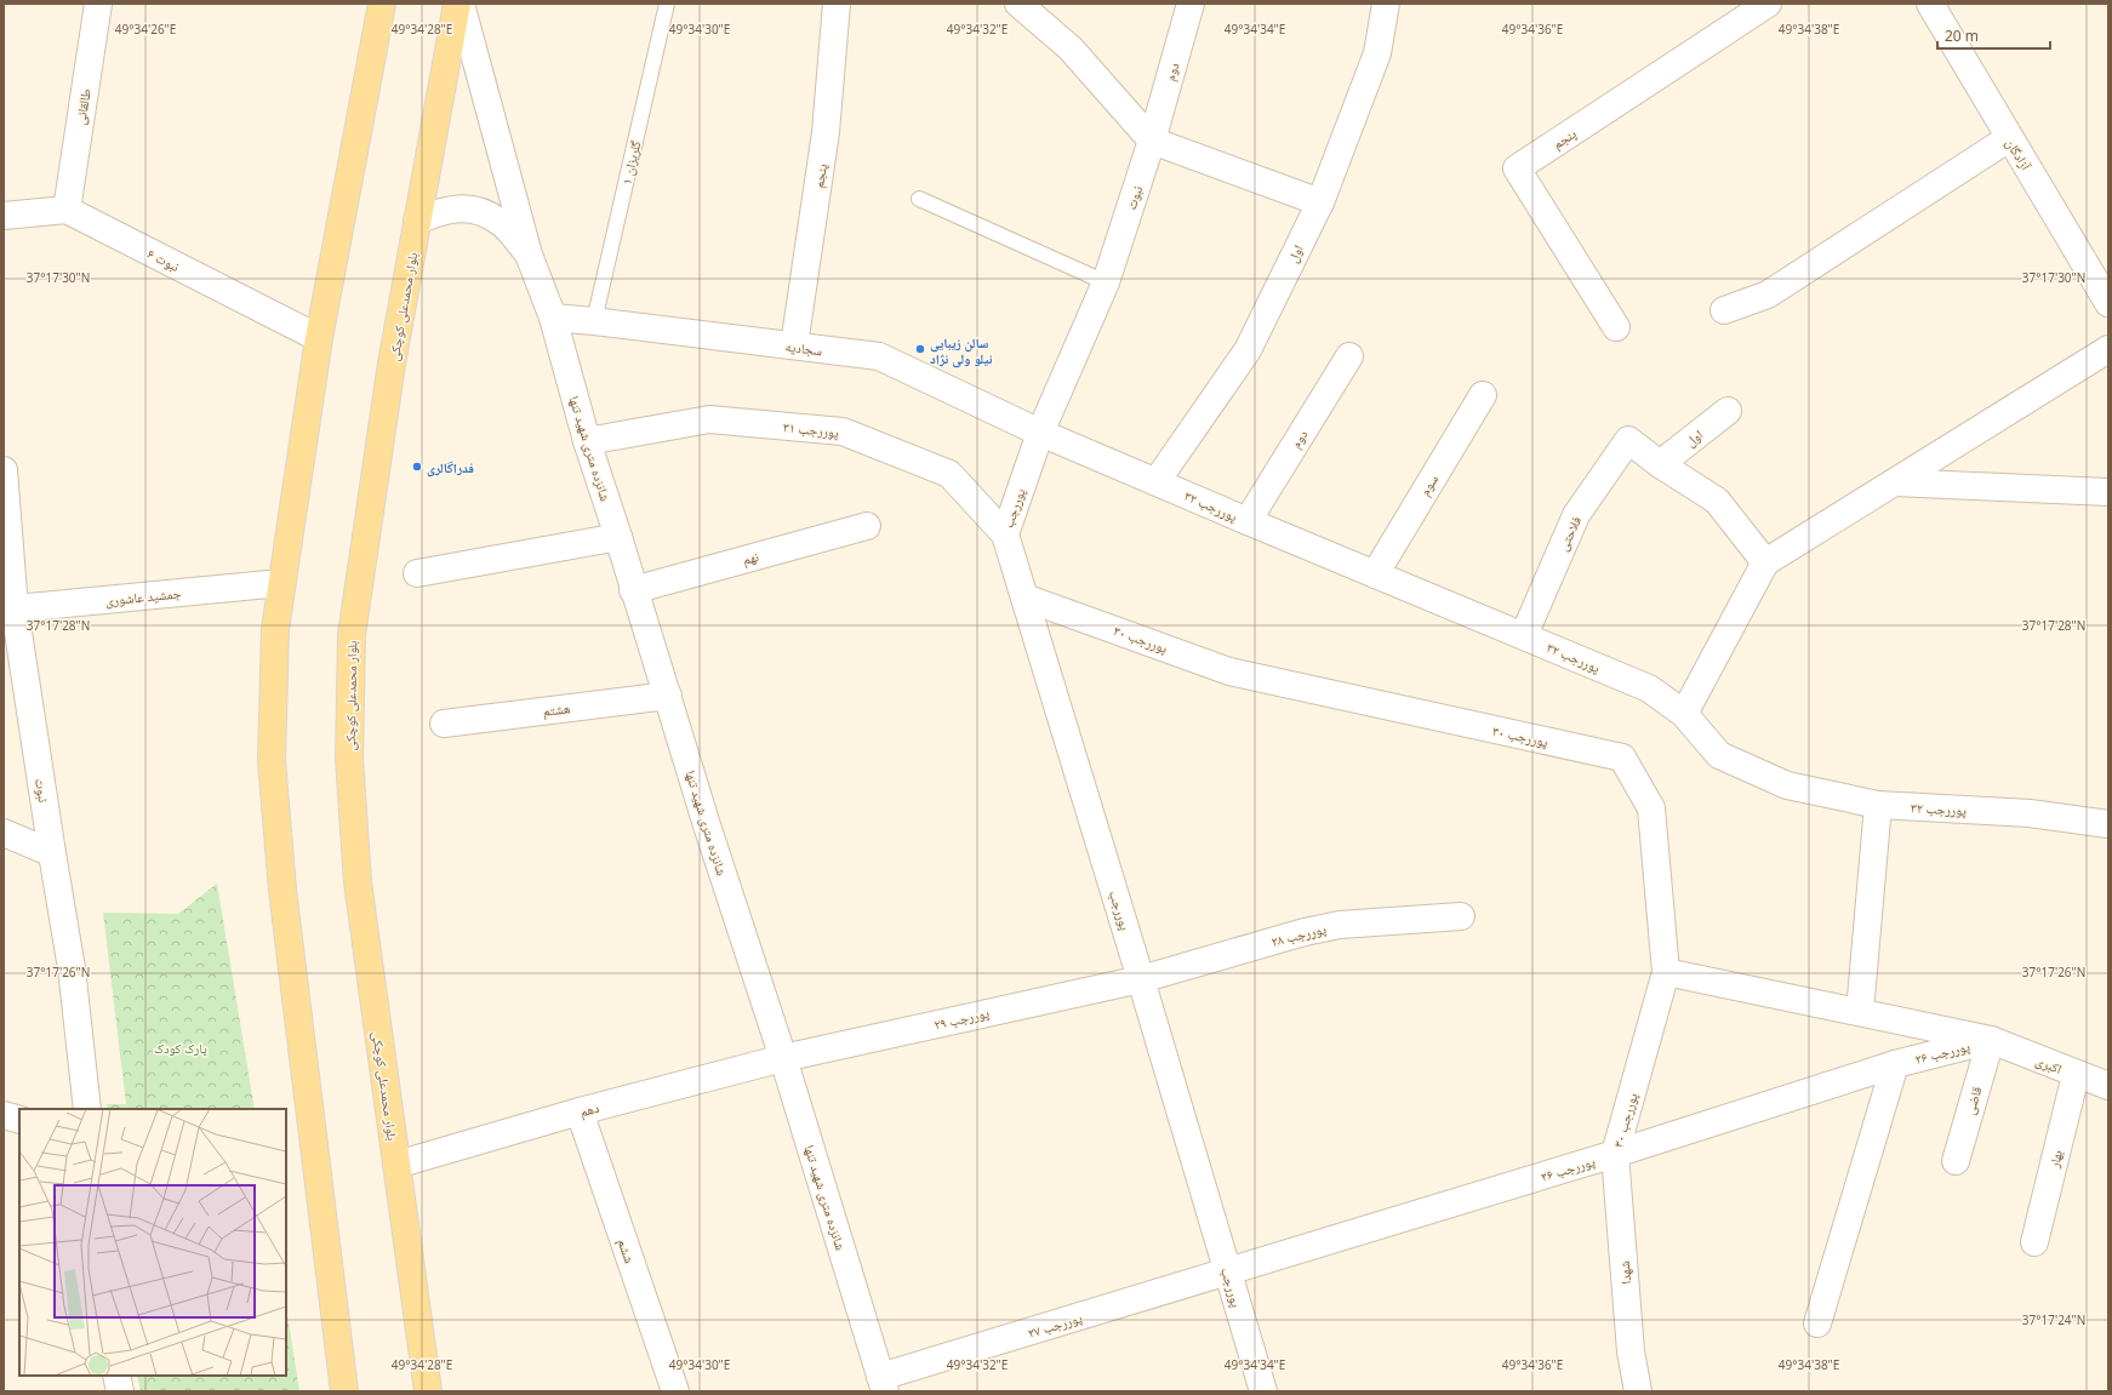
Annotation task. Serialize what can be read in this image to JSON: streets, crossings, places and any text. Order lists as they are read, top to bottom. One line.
{"streets":{"main road":["بلوار محمدعلی کوچکی"],"street":["دوم","طالقانی","پنجم","آزادگان","نبوت","اول","نبوت ۶","سجادیه","پوررجب ۳۱","شانزده متری شهید تنها","سوم","پوررجب ۳۲","پوررجب","فلاحتی","نهم","جمشید عاشوری","پوررجب ۳۰","هشتم","پوررجب ۲۸","پوررجب ۲۹","پوررجب ۲۶","اکبری","قاضی","دهم","بهار","ششم","شهدا","پوررجب ۲۷"],"lane":["گلریزان ۱"]},"crossings":[["دوم","نبوت"],["دوم","پوررجب ۳۲"],["طالقانی","نبوت ۶"],["پنجم","سجادیه"],["گلریزان ۱","سجادیه"],["نبوت","سجادیه"],["نبوت","پوررجب ۳۲"],["نبوت","پوررجب"],["نبوت","جمشید عاشوری"],["اول","پوررجب ۳۲"],["اول","فلاحتی"],["بلوار محمدعلی کوچکی","دهم"],["سجادیه","شانزده متری شهید تنها"],["سجادیه","پوررجب ۳۲"],["سجادیه","پوررجب"],["پوررجب ۳۱","شانزده متری شهید تنها"],["پوررجب ۳۱","پوررجب"],["شانزده متری شهید تنها","نهم"],["شانزده متری شهید تنها","هشتم"],["شانزده متری شهید تنها","پوررجب ۲۹"],["شانزده متری شهید تنها","دهم"],["شانزده متری شهید تنها","پوررجب ۲۷"],["سوم","پوررجب ۳۲"],["پوررجب ۳۲","پوررجب"],["پوررجب ۳۲","فلاحتی"],["پوررجب","پوررجب ۳۰"],["پوررجب","پوررجب ۲۸"],["پوررجب","پوررجب ۲۹"],["پوررجب","پوررجب ۲۶"],["پوررجب","پوررجب ۲۷"],["پوررجب ۳۰","پوررجب ۲۶"],["پوررجب ۳۰","اکبری"],["پوررجب ۳۰","شهدا"],["پوررجب ۲۸","پوررجب ۲۹"],["پوررجب ۲۹","دهم"],["پوررجب ۲۶","اکبری"],["پوررجب ۲۶","قاضی"],["پوررجب ۲۶","شهدا"],["پوررجب ۲۶","پوررجب ۲۷"],["اکبری","قاضی"],["اکبری","بهار"],["دهم","ششم"]],"parks":["پارک کودک"],"places":["سالن زیبایی نیلو ولی نژاد","فدراگالری"],"scale_bar":"20 m","coordinates":["49°34'26\"E","49°34'28\"E","49°34'30\"E","49°34'32\"E","49°34'34\"E","49°34'36\"E","49°34'38\"E","37°17'30\"N","37°17'28\"N","37°17'26\"N","37°17'24\"N"]}
